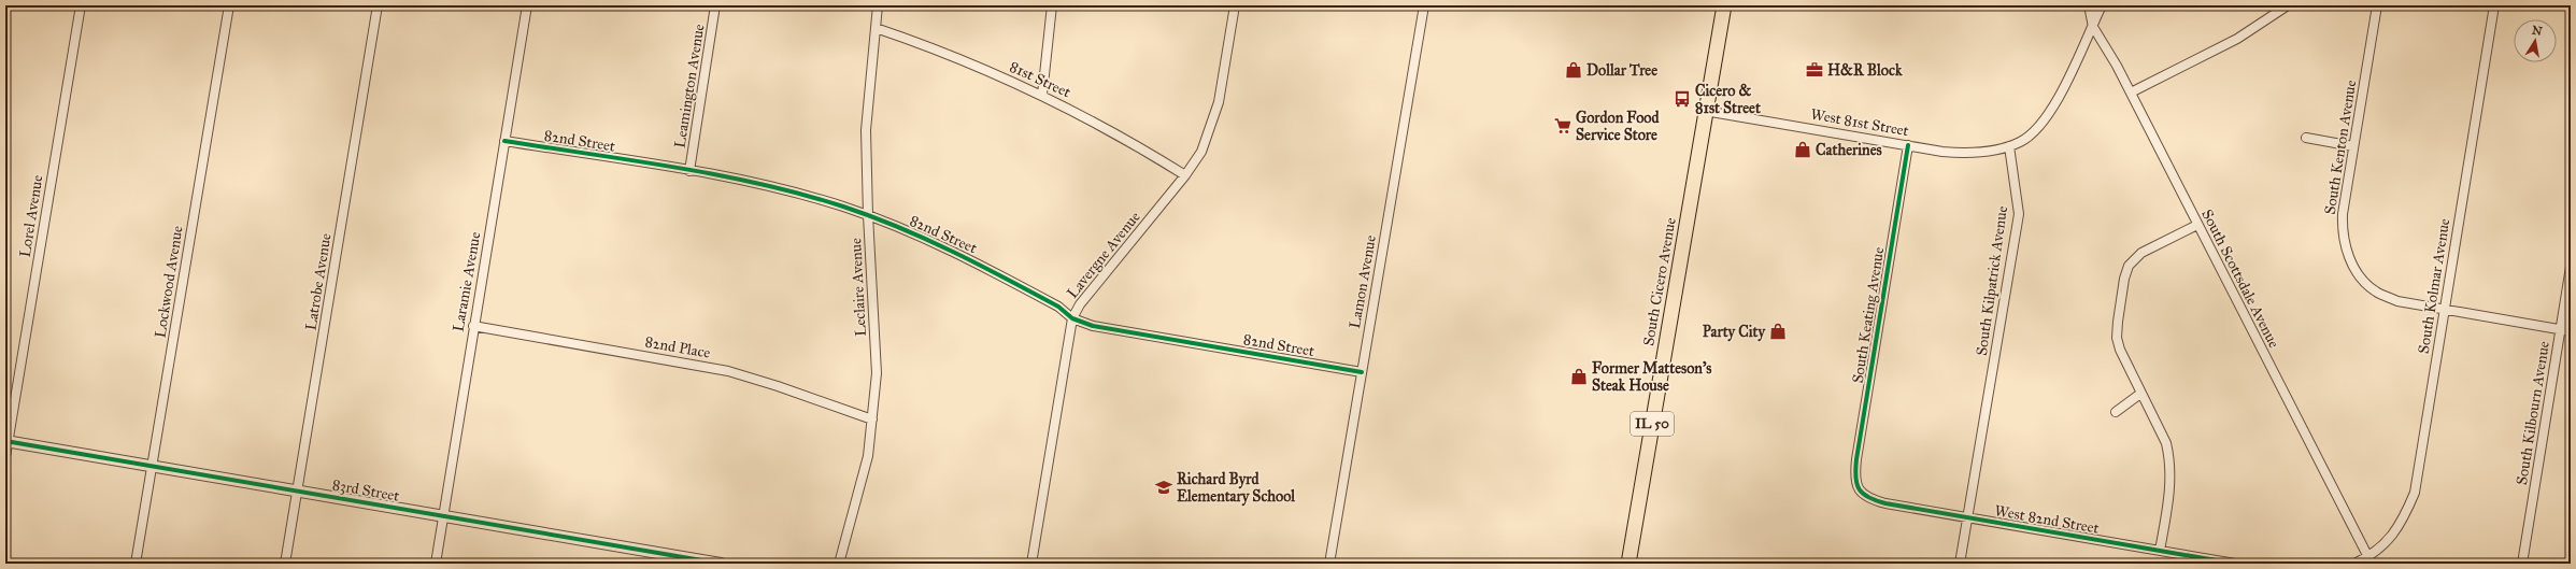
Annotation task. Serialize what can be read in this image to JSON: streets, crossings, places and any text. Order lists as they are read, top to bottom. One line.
{"streets":{"main road":["South Cicero Avenue","IL 50"],"street":["81st Street","Leamington Avenue","West 81st Street","82nd Street","South Kenton Avenue","Lorel Avenue","Lavergne Avenue","South Scottsdale Avenue","South Kilpatrick Avenue","Lockwood Avenue","Latrobe Avenue","Laramie Avenue","Lamon Avenue","South Kolmar Avenue","Leclaire Avenue","South Keating Avenue","82nd Place","South Kilbourn Avenue","83rd Street","West 82nd Street"]},"crossings":[["81st Street","Lavergne Avenue"],["81st Street","Leclaire Avenue"],["Leamington Avenue","82nd Street"],["West 81st Street","South Kilpatrick Avenue"],["West 81st Street","South Cicero Avenue"],["West 81st Street","South Keating Avenue"],["82nd Street","Lavergne Avenue"],["82nd Street","Laramie Avenue"],["82nd Street","Lamon Avenue"],["82nd Street","Leclaire Avenue"],["South Kenton Avenue","South Kolmar Avenue"],["Lorel Avenue","83rd Street"],["South Scottsdale Avenue","South Kolmar Avenue"],["South Kilpatrick Avenue","West 82nd Street"],["Lockwood Avenue","83rd Street"],["Latrobe Avenue","83rd Street"],["Laramie Avenue","82nd Place"],["Laramie Avenue","83rd Street"],["Leclaire Avenue","82nd Place"],["South Keating Avenue","West 82nd Street"]],"places":{"shop":["Dollar Tree","Catherines","Party City","Former Matteson's Steak House"],"office":["H&R Block"],"bus stop":["Cicero & 81st Street"],"supermarket":["Gordon Food Service Store"],"school or university":["Richard Byrd Elementary School"]},"north":"top"}
